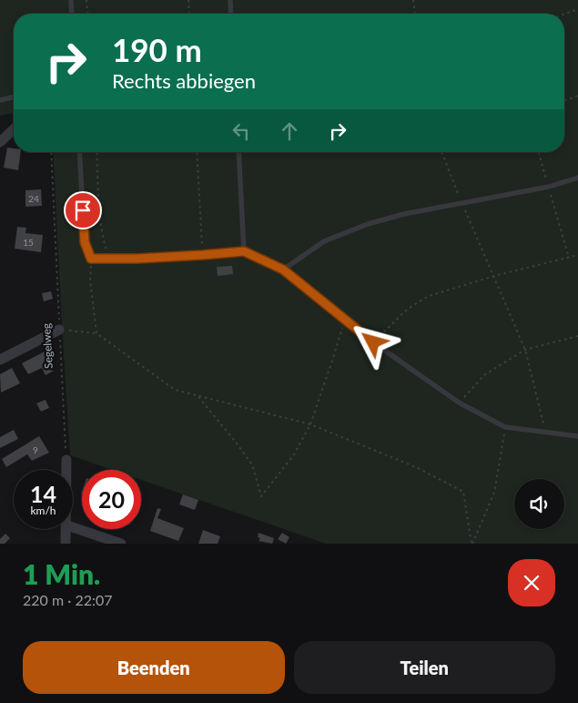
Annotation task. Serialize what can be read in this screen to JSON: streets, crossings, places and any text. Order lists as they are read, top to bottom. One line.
{"streets":{"path":["Segelweg"]},"house_numbers":["24","15","9"],"page":{"turn":["190 m","Rechts abbiegen"],"speed":"14 km/h","limit":"20","heading":["1 Min.","220 m · 22:07"],"buttons":["Beenden","Teilen"]}}
